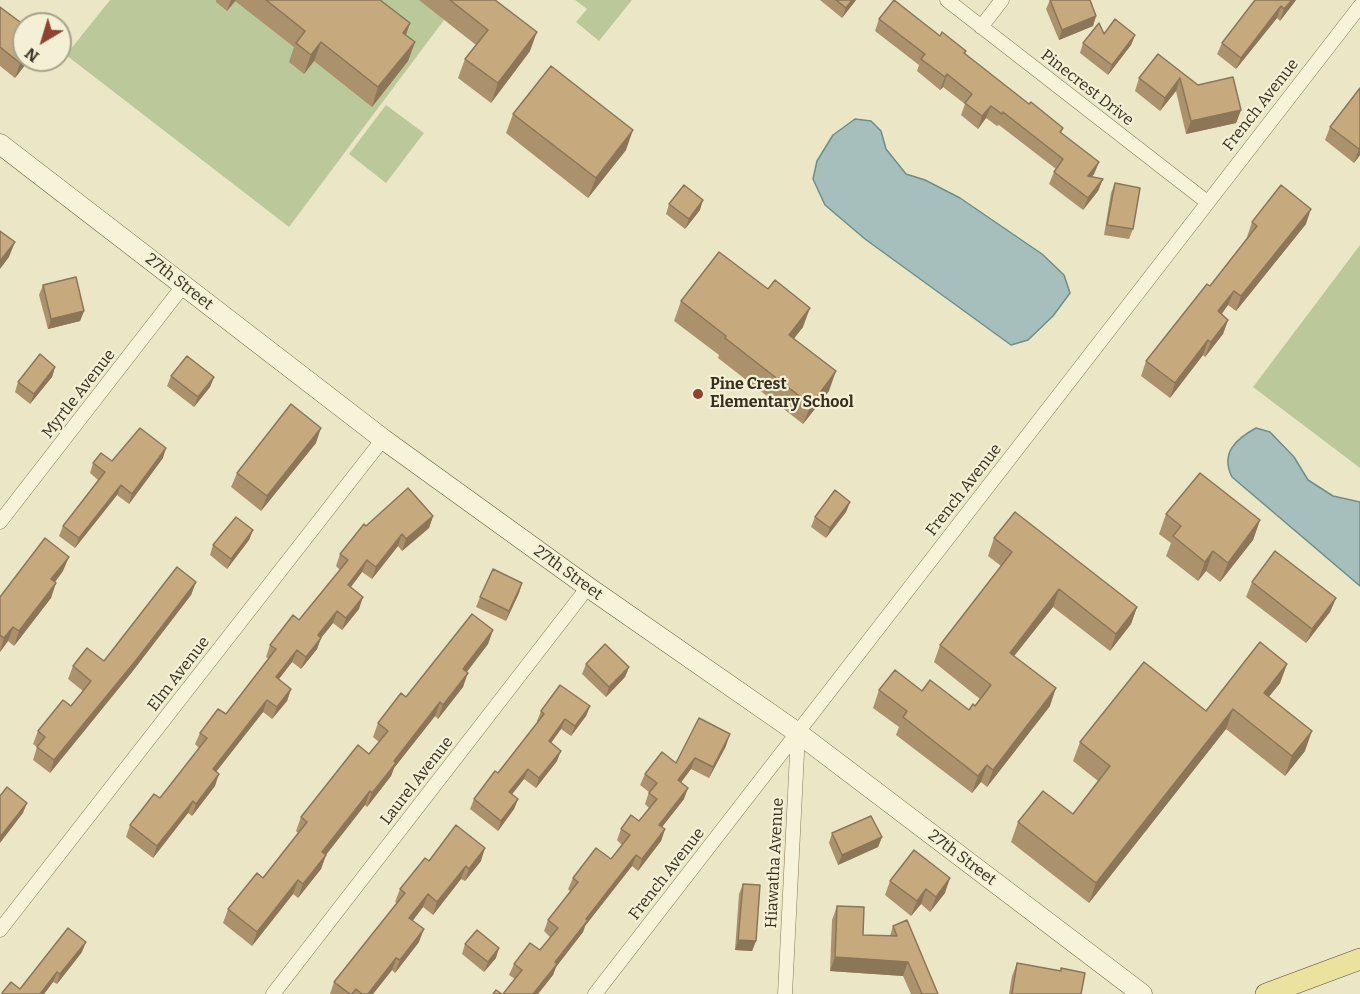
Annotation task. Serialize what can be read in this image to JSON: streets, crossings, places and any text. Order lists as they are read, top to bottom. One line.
{"streets":{"main road":["27th Street"],"street":["Pinecrest Drive","French Avenue","Myrtle Avenue","Elm Avenue","Laurel Avenue","Hiawatha Avenue"]},"crossings":[["Pinecrest Drive","French Avenue"],["French Avenue","27th Street"],["French Avenue","Hiawatha Avenue"],["27th Street","Myrtle Avenue"],["27th Street","Elm Avenue"],["27th Street","Laurel Avenue"],["27th Street","Hiawatha Avenue"]],"places":["Pine Crest Elementary School"],"north":"bottom left"}
